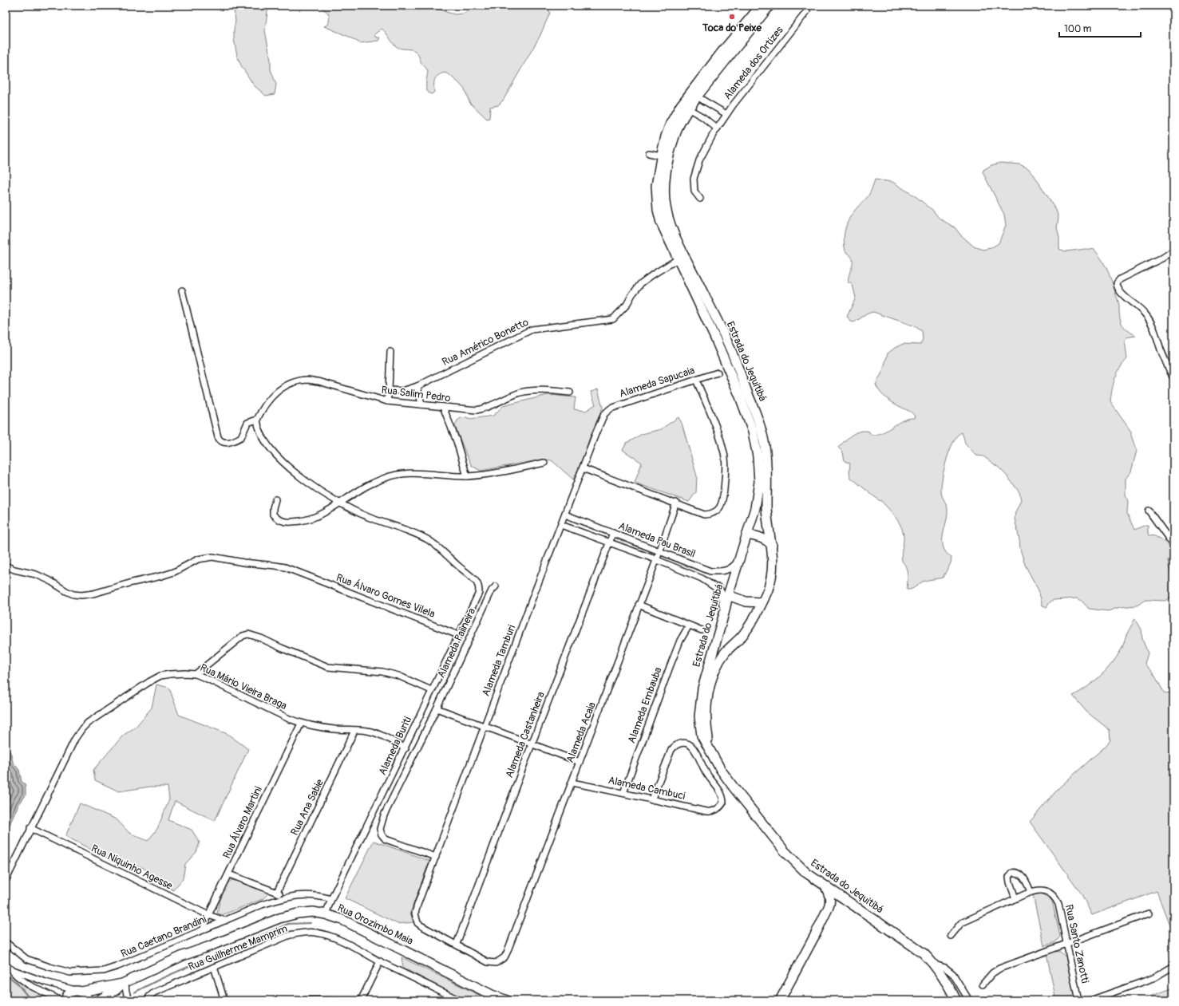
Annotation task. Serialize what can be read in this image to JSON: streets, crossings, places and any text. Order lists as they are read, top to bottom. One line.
{"streets":{"main road":["Estrada do Jequitibá","Rua Orozimbo Maia"],"street":["Alameda dos Ortizes","Rua Américo Bonetto","Alameda Sapucaia","Rua Salim Pedro","Alameda Pau Brasil","Rua Álvaro Gomes Vilela","Alameda Paiineira","Alameda Tamburi","Rua Mário Vieira Braga","Alameda Embauba","Alameda Acaia","Alameda Castanheira","Alameda Buriti","Alameda Cambuci","Rua Ana Sabie","Rua Álvaro Martini","Rua Niquinho Agesse","Rua Caetano Brandini","Rua Santo Zanotti","Rua Guilherme Mamprim"]},"crossings":[["Rua Américo Bonetto","Estrada do Jequitibá"],["Estrada do Jequitibá","Alameda Pau Brasil"],["Alameda Sapucaia","Alameda Tamburi"],["Alameda Pau Brasil","Alameda Tamburi"],["Alameda Pau Brasil","Alameda Acaia"],["Alameda Pau Brasil","Alameda Castanheira"],["Rua Álvaro Gomes Vilela","Alameda Buriti"],["Alameda Paiineira","Alameda Tamburi"],["Alameda Tamburi","Alameda Acaia"],["Alameda Tamburi","Alameda Castanheira"],["Rua Mário Vieira Braga","Alameda Buriti"],["Rua Mário Vieira Braga","Rua Ana Sabie"],["Rua Mário Vieira Braga","Rua Álvaro Martini"],["Rua Mário Vieira Braga","Rua Niquinho Agesse"],["Alameda Embauba","Alameda Cambuci"],["Alameda Acaia","Alameda Castanheira"],["Alameda Acaia","Alameda Cambuci"],["Alameda Buriti","Rua Orozimbo Maia"],["Alameda Buriti","Rua Caetano Brandini"],["Rua Álvaro Martini","Rua Niquinho Agesse"],["Rua Álvaro Martini","Rua Caetano Brandini"],["Rua Niquinho Agesse","Rua Caetano Brandini"]],"places":["Toca do Peixe"],"scale_bar":"100 m"}
